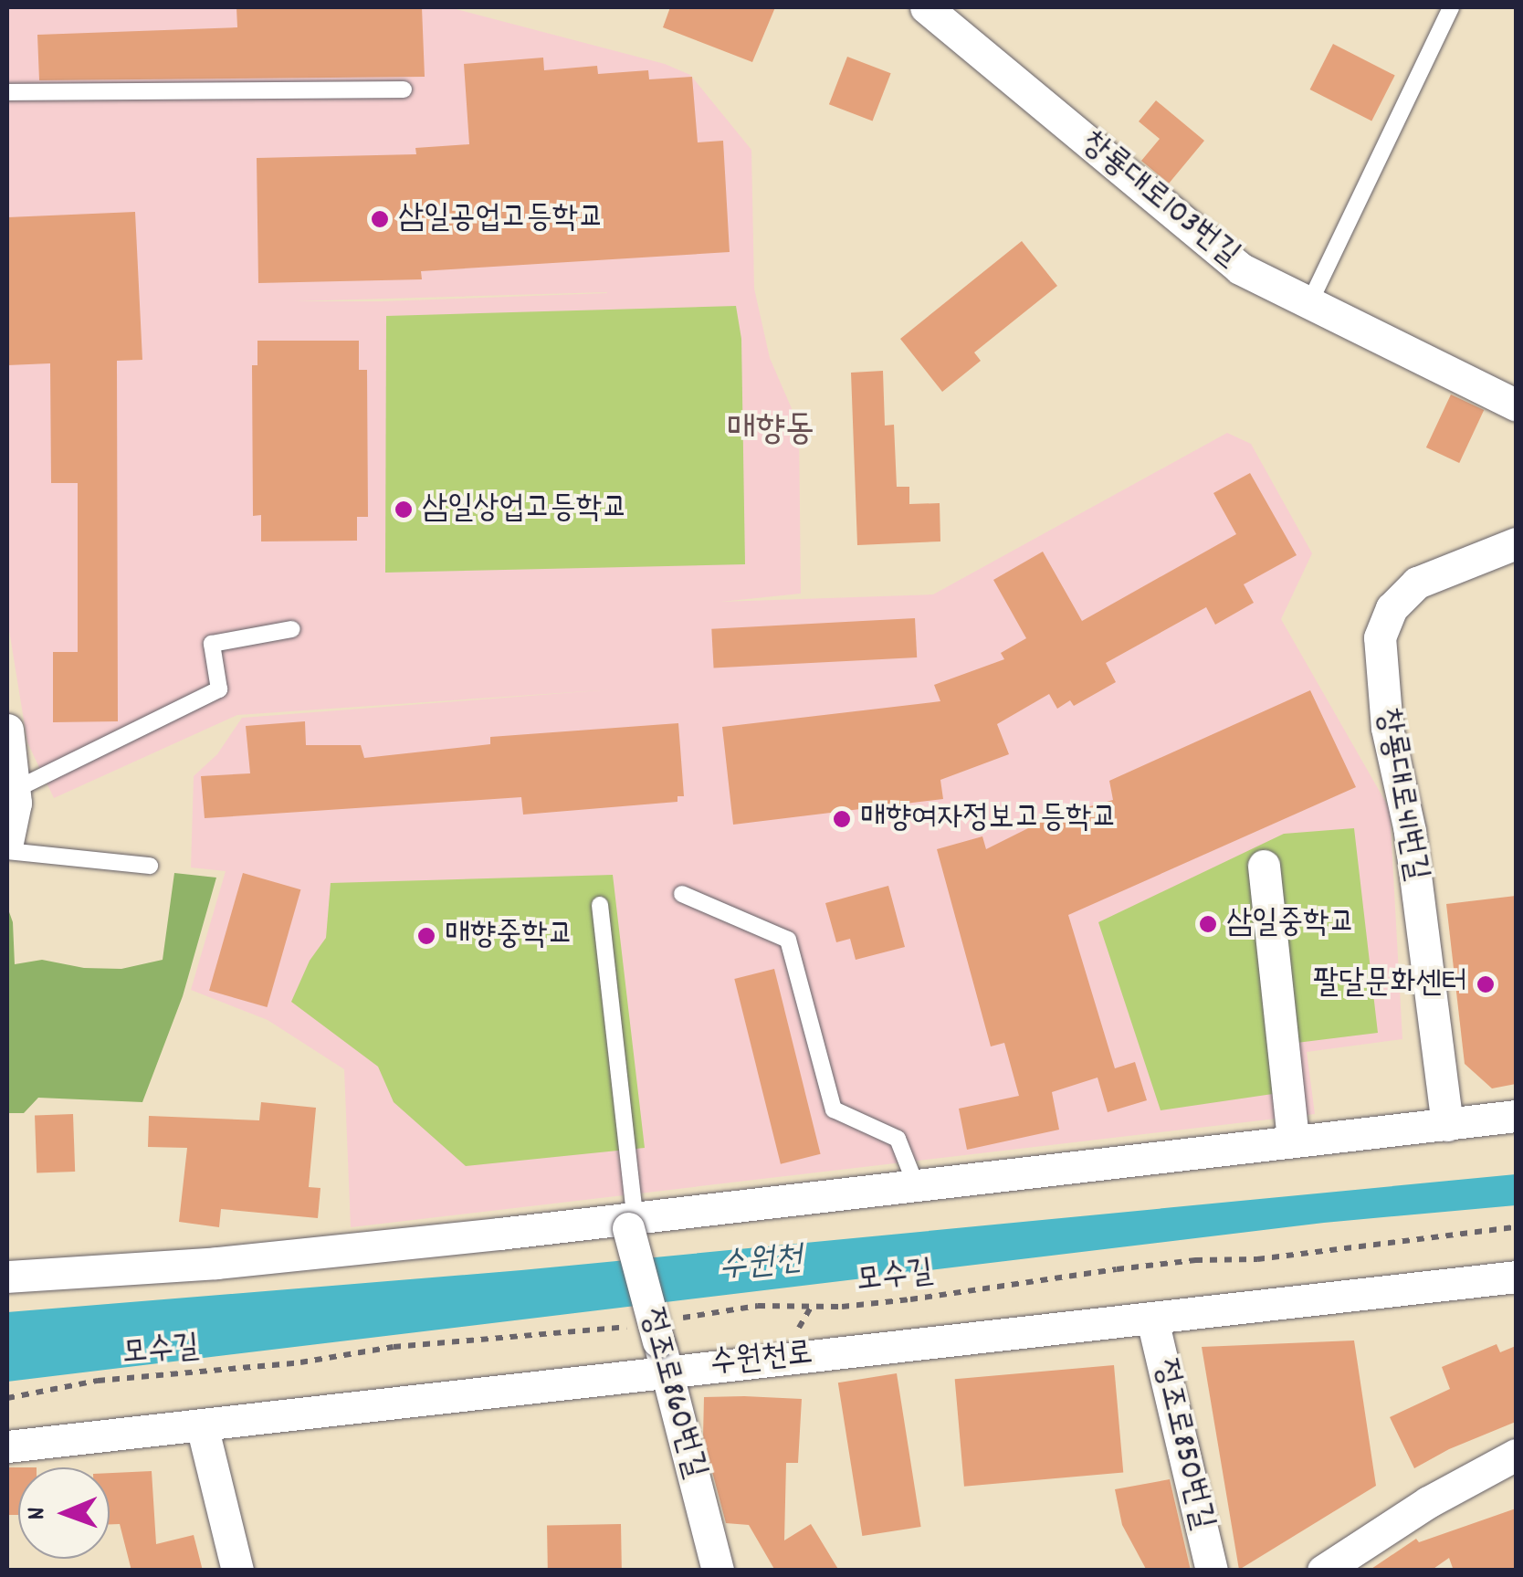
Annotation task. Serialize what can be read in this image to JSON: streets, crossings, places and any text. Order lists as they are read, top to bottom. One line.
{"streets":{"street":["창룡대로103번길","창룡대로41번길","수원천로","정조로860번길","정조로850번길"],"path":["모수길"]},"crossings":[["모수길","수원천로"],["모수길","정조로860번길"],["수원천로","정조로860번길"],["수원천로","정조로850번길"]],"districts":["매향동"],"water":["수원천"],"places":["삼일공업고등학교","삼일상업고등학교","매향여자정보고등학교","삼일중학교","매향중학교","팔달문화센터"],"north":"left"}
